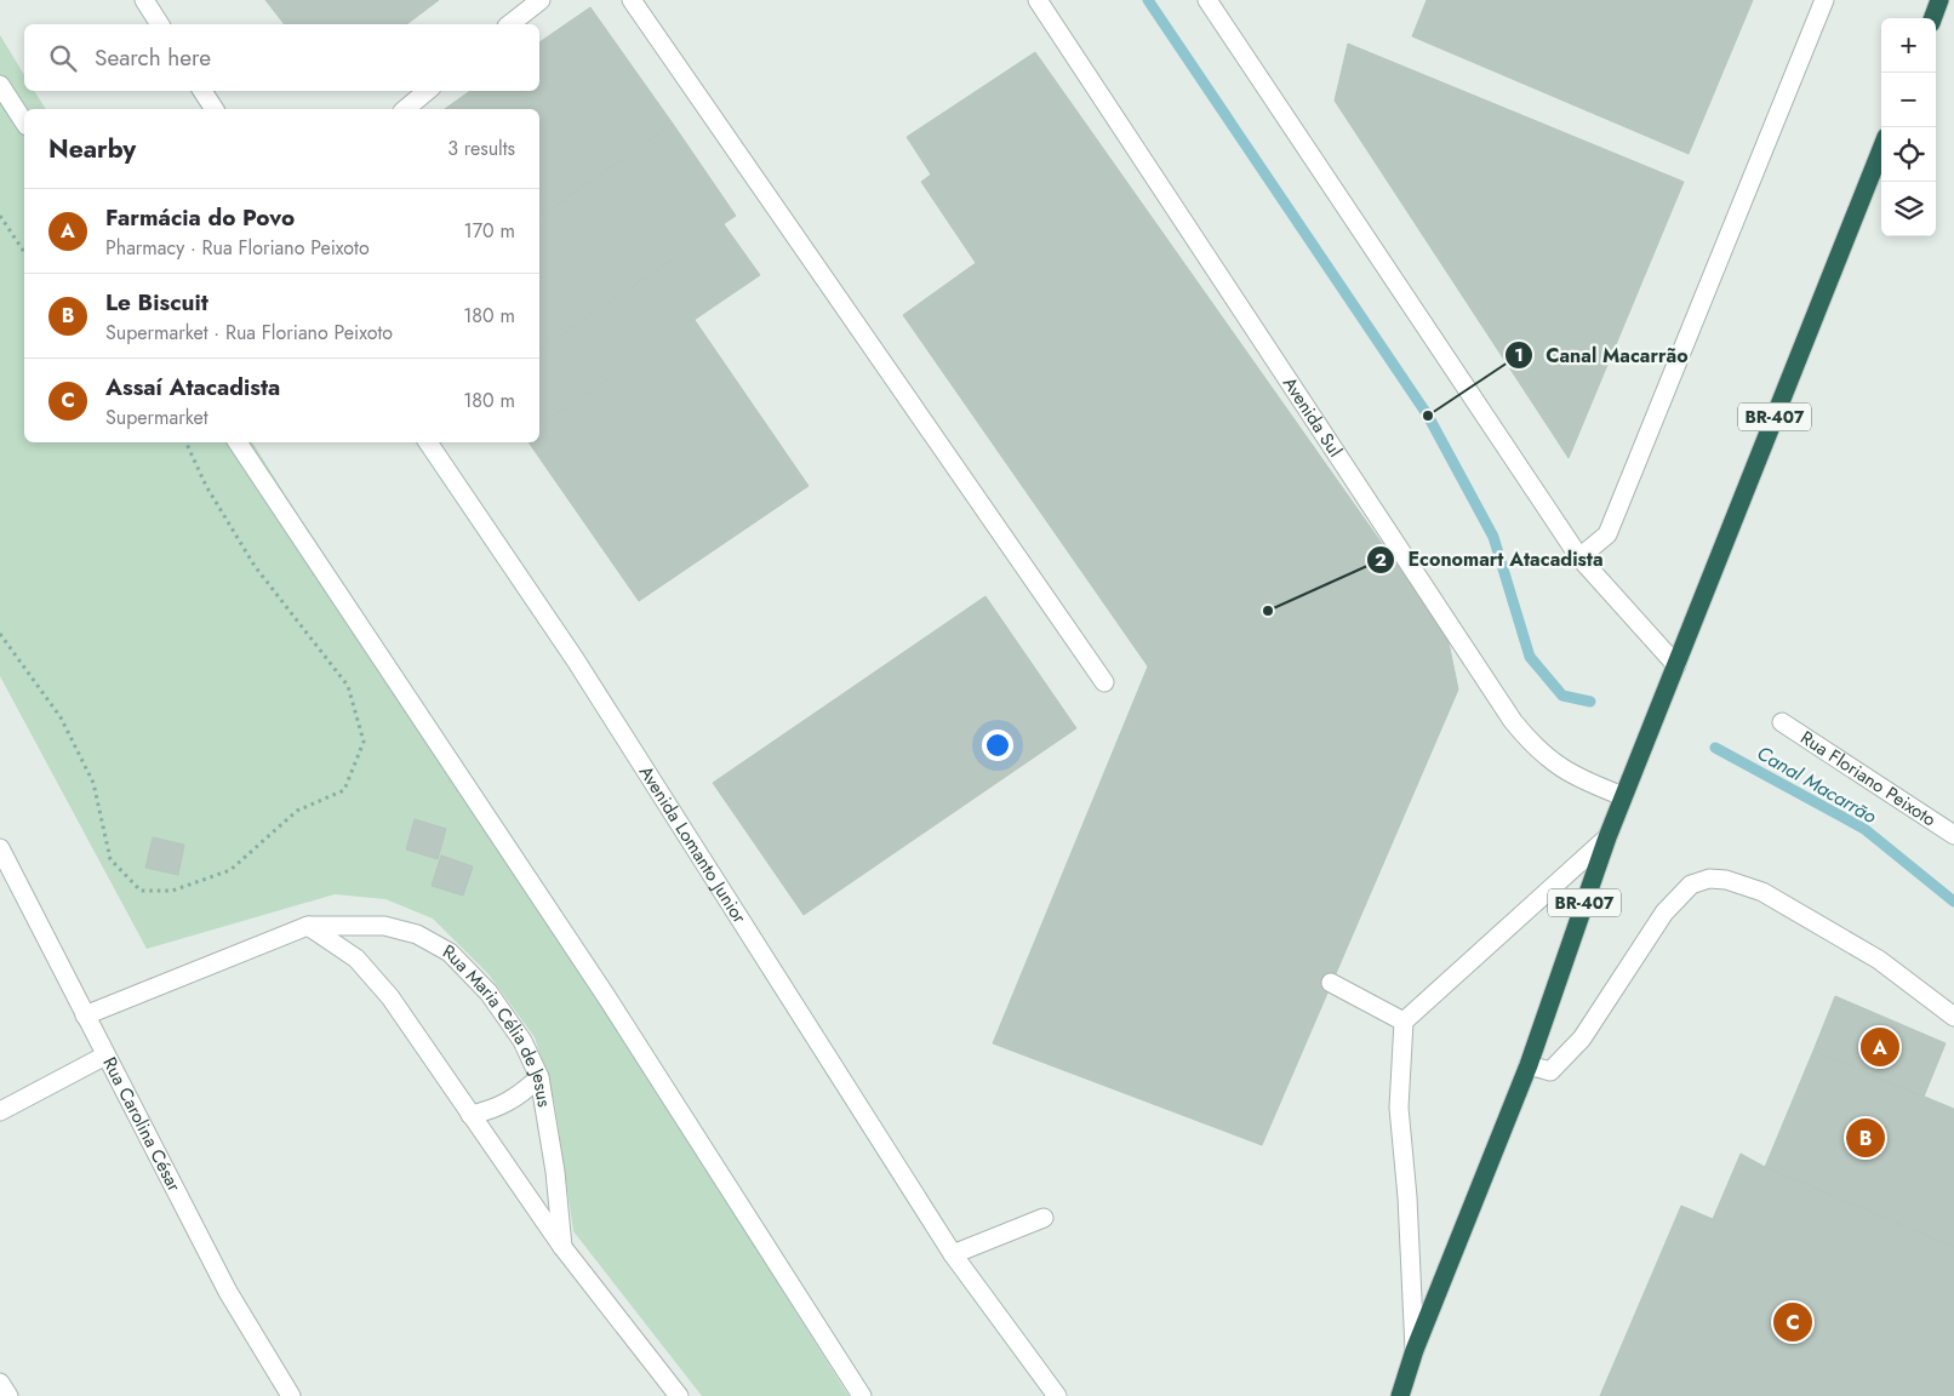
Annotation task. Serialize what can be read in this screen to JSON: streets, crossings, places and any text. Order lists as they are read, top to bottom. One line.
{"streets":{"highway":["BR-407"],"street":["Avenida Sul","Rua Floriano Peixoto","Avenida Lomanto Junior","Rua Maria Célia de Jesus","Rua Carolina César"]},"crossings":[["BR-407","Avenida Sul"],["Rua Maria Célia de Jesus","Rua Carolina César"]],"water":["Canal Macarrão"],"places":["Canal Macarrão","Economart Atacadista"],"page":{"map_buttons":["+","−"],"search":"Search here","heading":["Nearby","3 results"],"list":[{"mark":"A","name":"Farmácia do Povo","note":"Pharmacy · Rua Floriano Peixoto","value":"170 m"},{"mark":"B","name":"Le Biscuit","note":"Supermarket · Rua Floriano Peixoto","value":"180 m"},{"mark":"C","name":"Assaí Atacadista","note":"Supermarket","value":"180 m"}],"pins":["A","B","C"]}}
